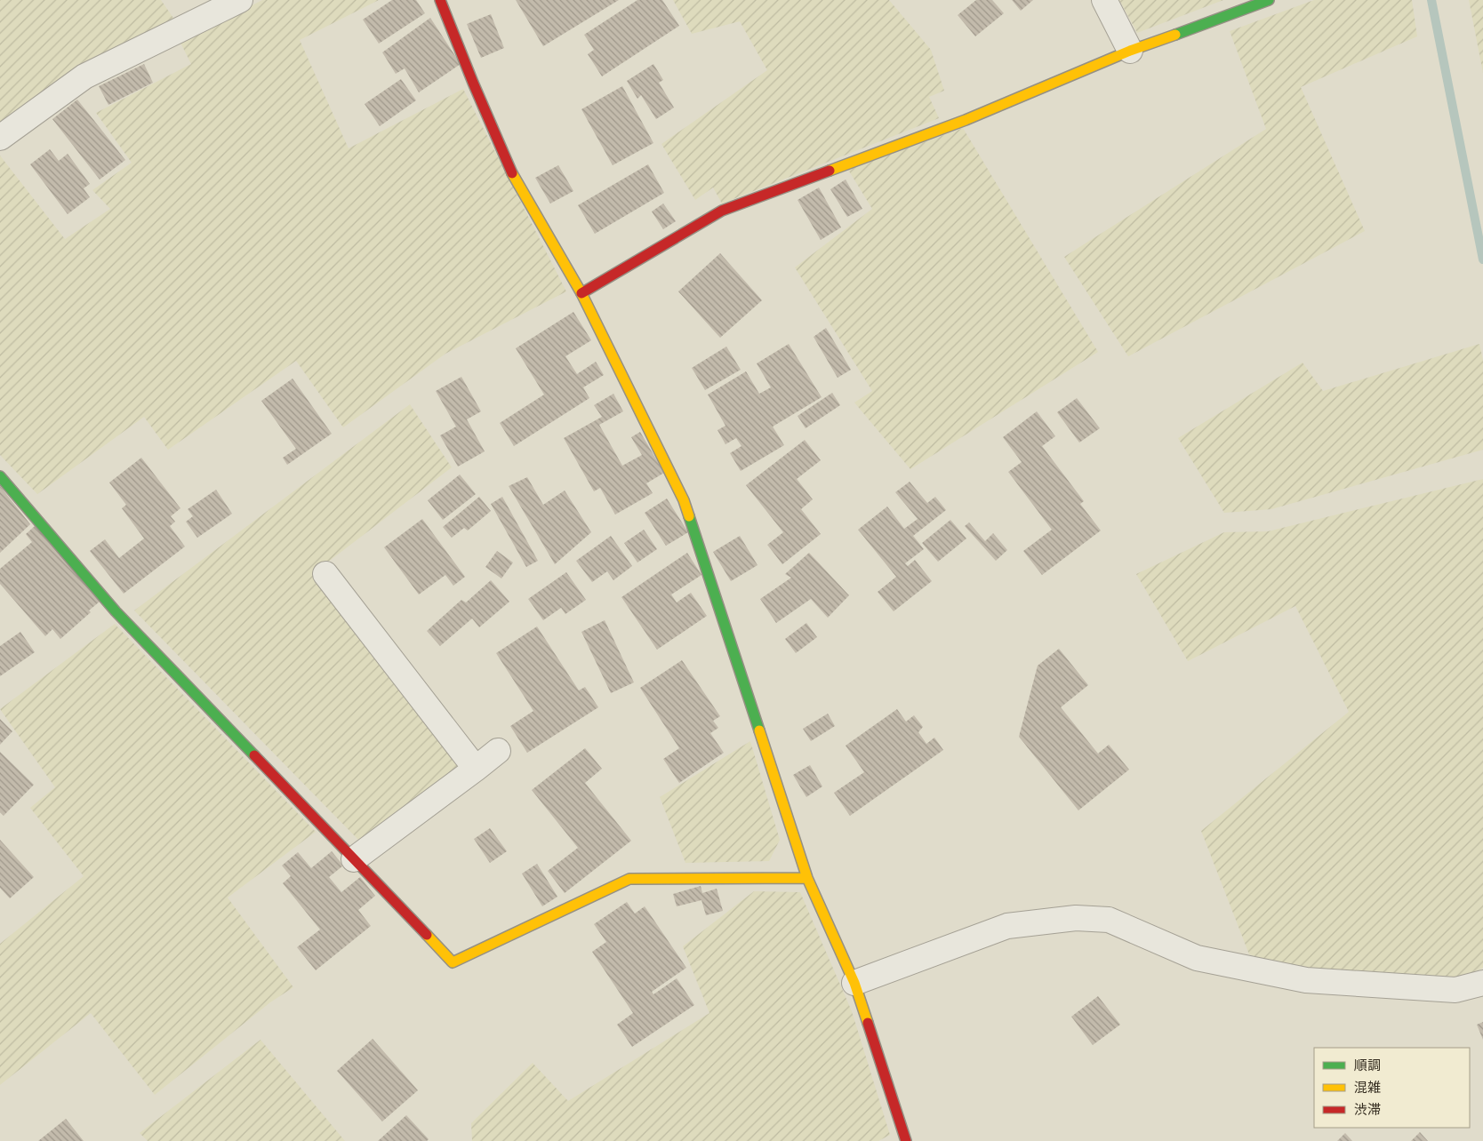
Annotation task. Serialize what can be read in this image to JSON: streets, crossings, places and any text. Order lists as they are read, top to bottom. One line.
{"legend":["順調","混雑","渋滞"]}
